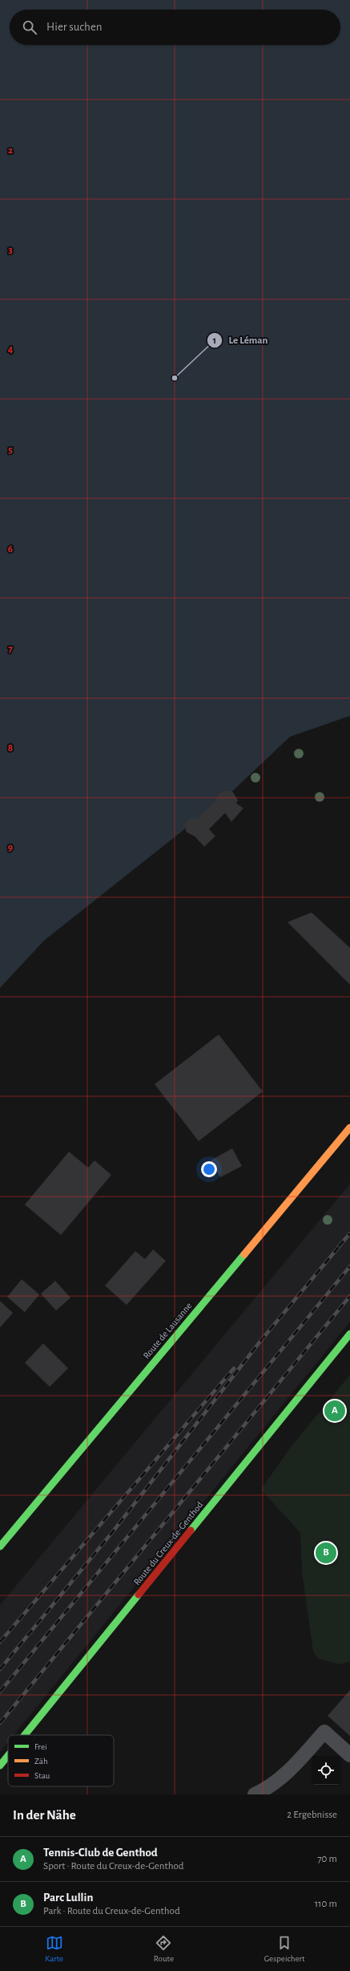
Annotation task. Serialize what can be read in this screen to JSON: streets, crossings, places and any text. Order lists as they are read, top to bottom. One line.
{"streets":{"street":["Route de Lausanne","Route du Creux-de-Genthod"]},"places":["Le Léman"],"legend":["Frei","Zäh","Stau"],"page":{"search":"Hier suchen","pins":["A","B"],"heading":["In der Nähe","2 Ergebnisse"],"list":[{"mark":"A","name":"Tennis-Club de Genthod","note":"Sport · Route du Creux-de-Genthod","value":"70 m"},{"mark":"B","name":"Parc Lullin","note":"Park · Route du Creux-de-Genthod","value":"110 m"}],"nav":["Karte","Route","Gespeichert"]},"grid":{"rows":["2","3","4","5","6","7","8","9"]}}
